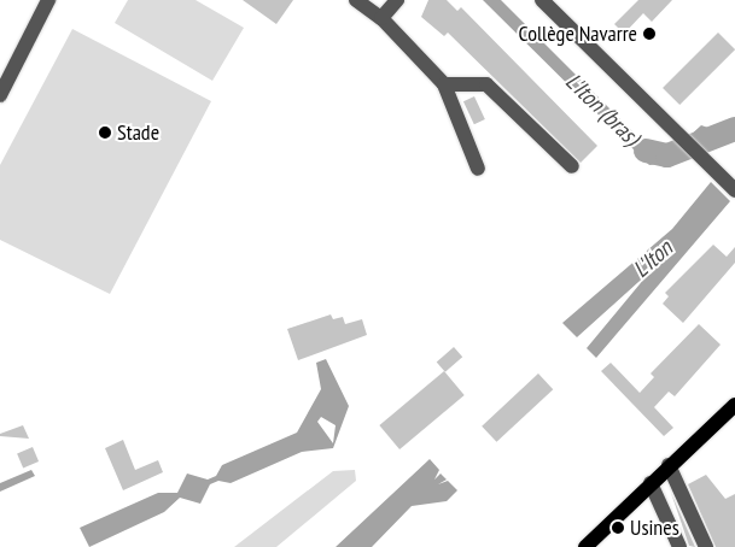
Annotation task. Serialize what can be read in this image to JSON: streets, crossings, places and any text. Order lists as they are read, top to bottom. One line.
{"water":["L'Iton (bras)","L'Iton"],"places":["Collège Navarre","Stade","Usines"]}
